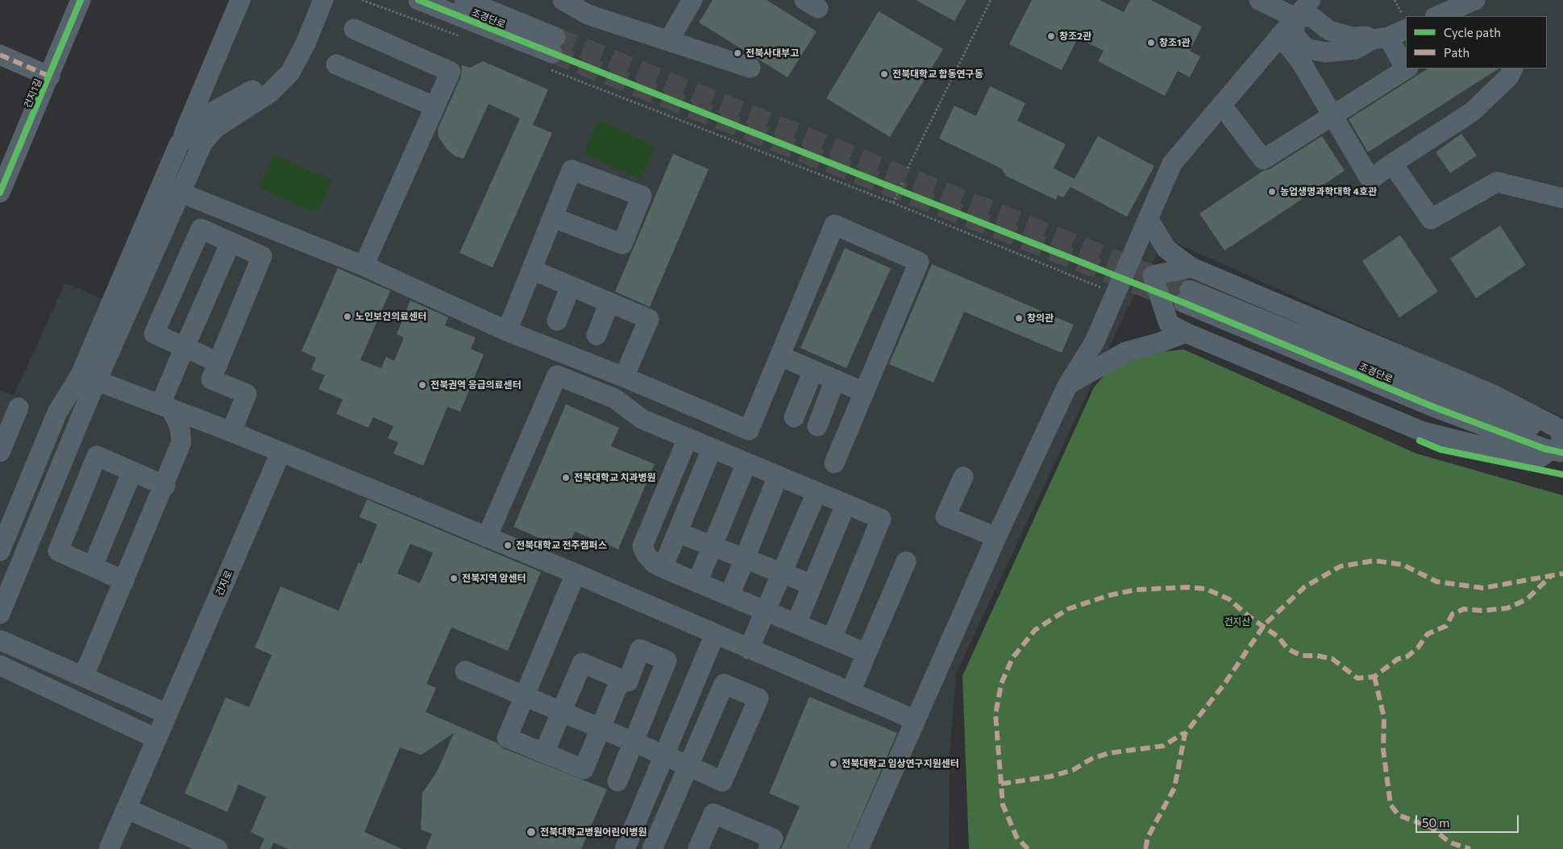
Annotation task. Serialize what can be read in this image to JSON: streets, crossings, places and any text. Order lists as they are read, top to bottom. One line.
{"streets":{"street":["조경단로","건지1길","건지로"]},"parks":["건지산"],"places":["창조2관","창조1관","전북사대부고","전북대학교 합동연구동","농업생명과학대학 4호관","노인보건의료센터","창의관","전북권역 응급의료센터","전북대학교 치과병원","전북대학교 전주캠퍼스","전북지역 암센터","전북대학교 임상연구지원센터","전북대학교병원어린이병원"],"legend":["Cycle path","Path"],"scale_bar":"50 m"}
